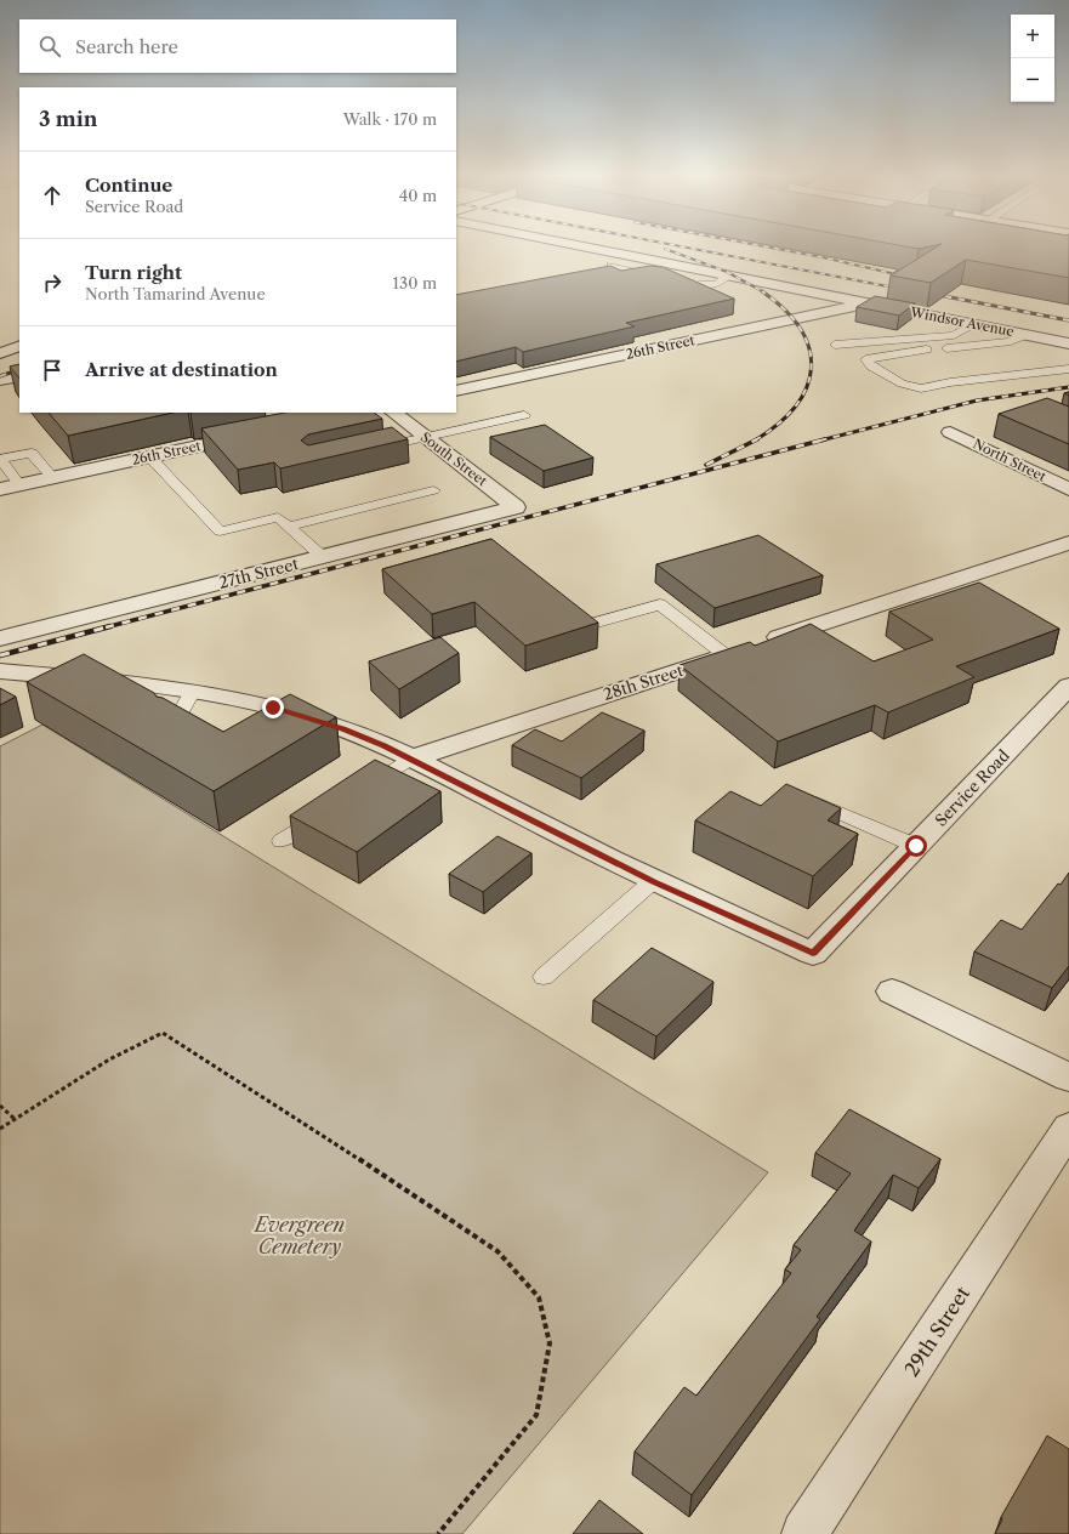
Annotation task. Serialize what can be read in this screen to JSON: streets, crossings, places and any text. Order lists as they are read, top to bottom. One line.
{"streets":{"street":["Windsor Avenue","26th Street","South Street","North Street","27th Street","28th Street","Service Road","29th Street"]},"crossings":[["Windsor Avenue","26th Street"],["South Street","27th Street"]],"parks":["Evergreen Cemetery"],"page":{"map_buttons":["+","−"],"search":"Search here","heading":["3 min","Walk · 170 m"],"list":[["Continue","Service Road","40 m"],["Turn right","North Tamarind Avenue","130 m"],"Arrive at destination"]}}
